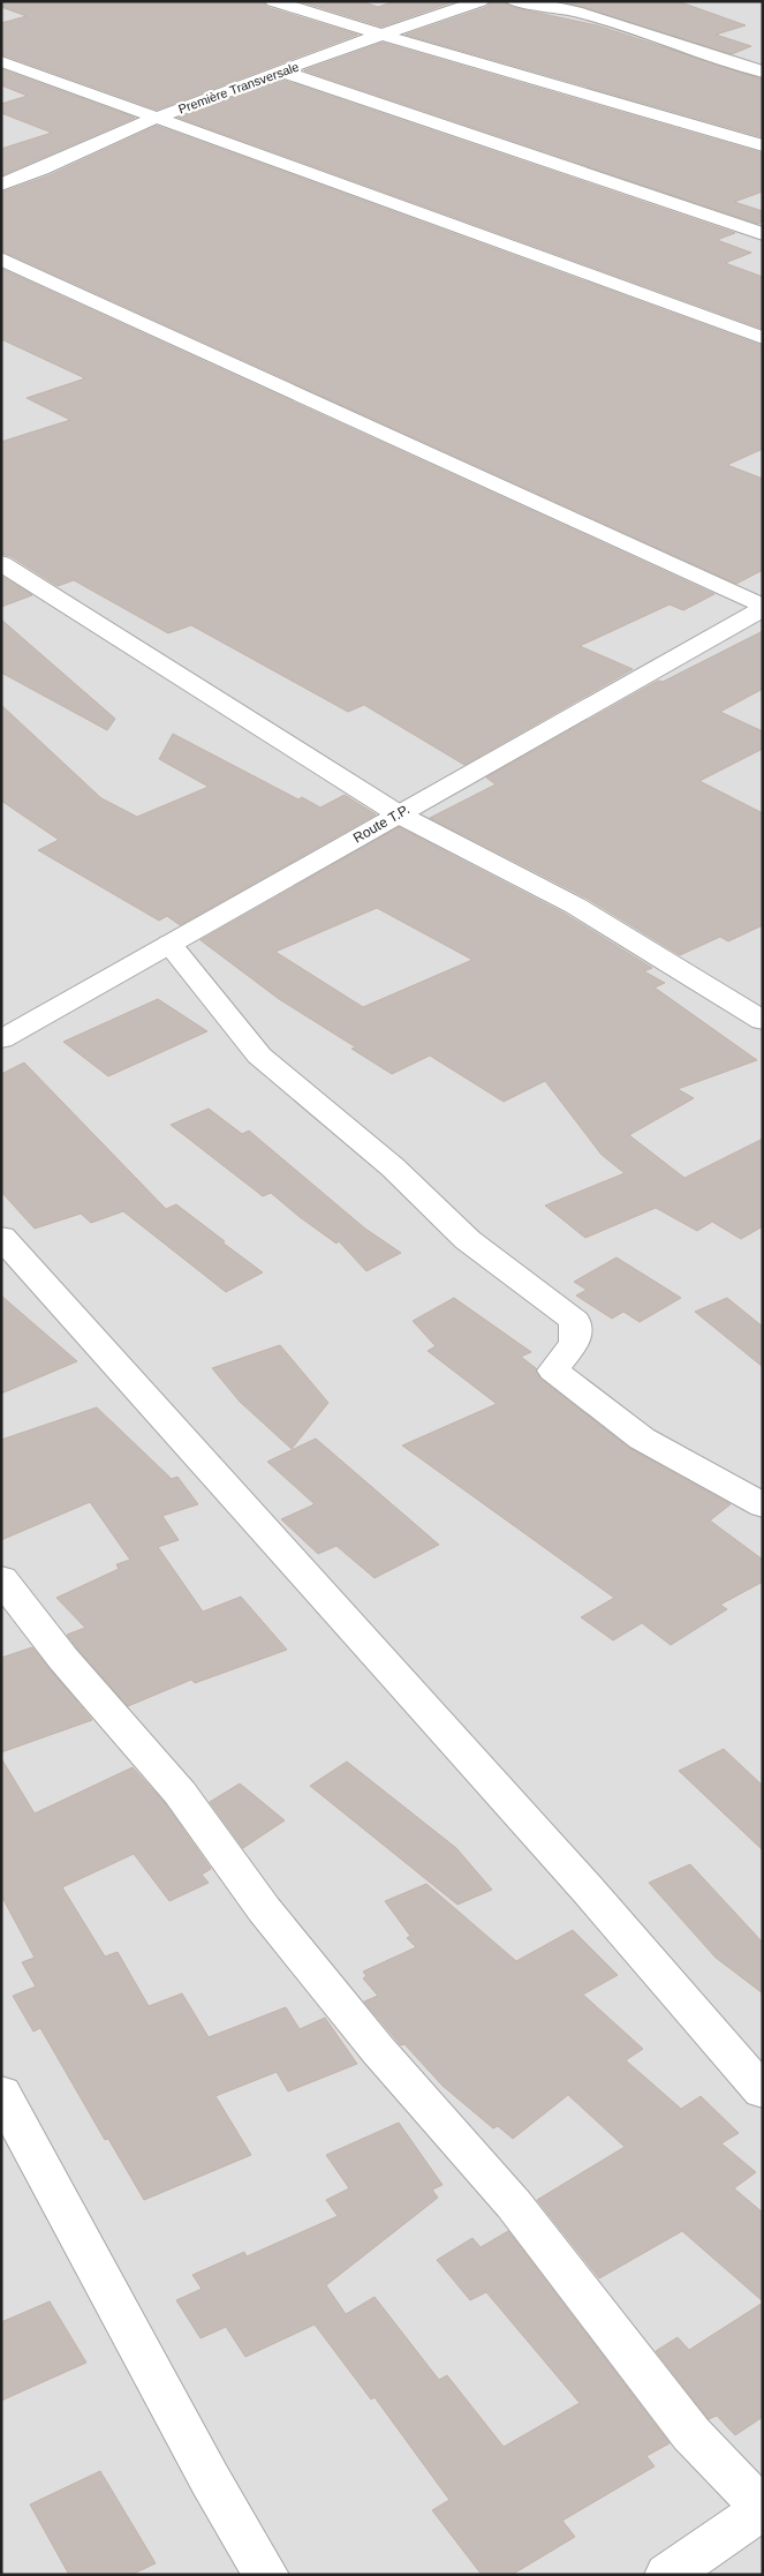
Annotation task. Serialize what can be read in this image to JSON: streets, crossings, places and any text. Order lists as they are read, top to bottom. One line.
{"streets":{"street":["Première Transversale","Route T.P."]}}
